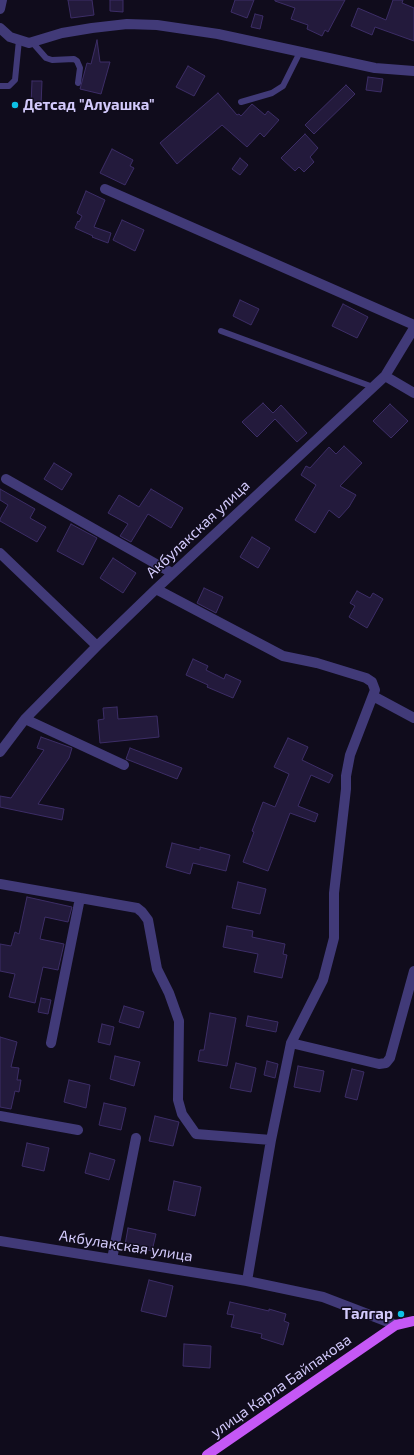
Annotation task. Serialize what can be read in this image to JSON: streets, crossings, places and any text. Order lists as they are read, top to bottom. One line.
{"streets":{"main road":["улица Карла Байпакова"],"street":["Акбулакская улица"]},"crossings":[["Акбулакская улица","улица Карла Байпакова"]],"places":["Детсад \"Алуашка\"","Талгар"]}
